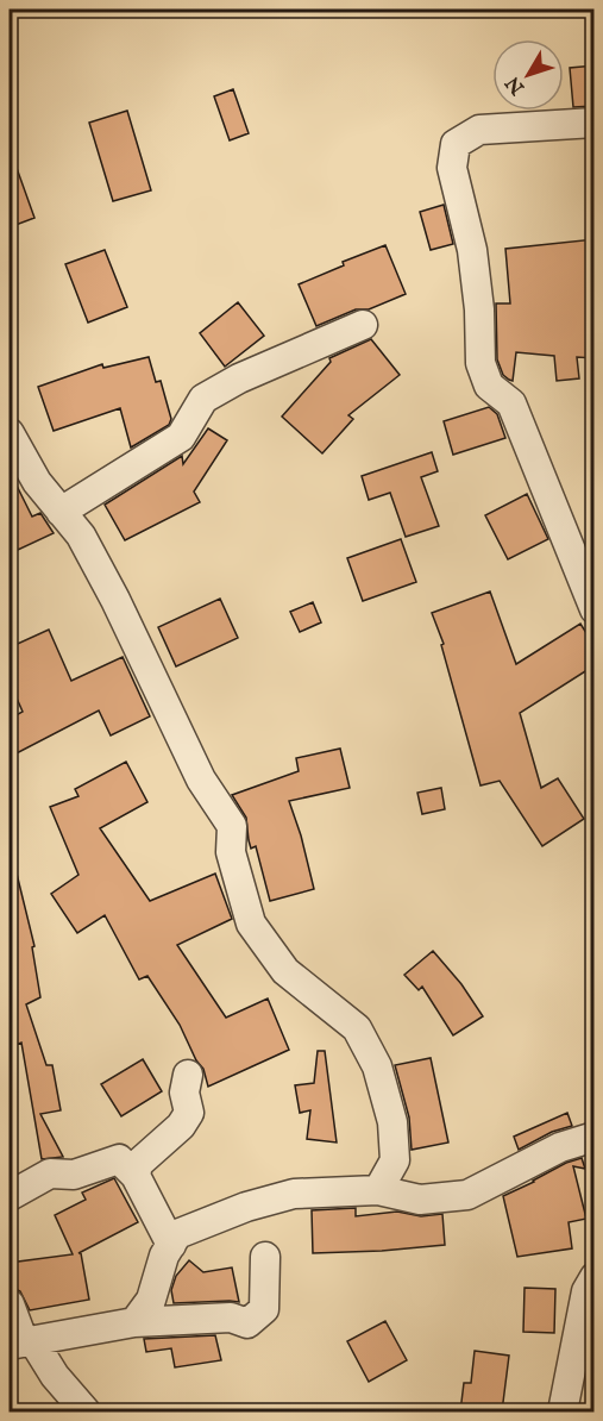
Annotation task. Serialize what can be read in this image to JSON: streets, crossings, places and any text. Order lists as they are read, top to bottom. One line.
{"north":"bottom left"}
